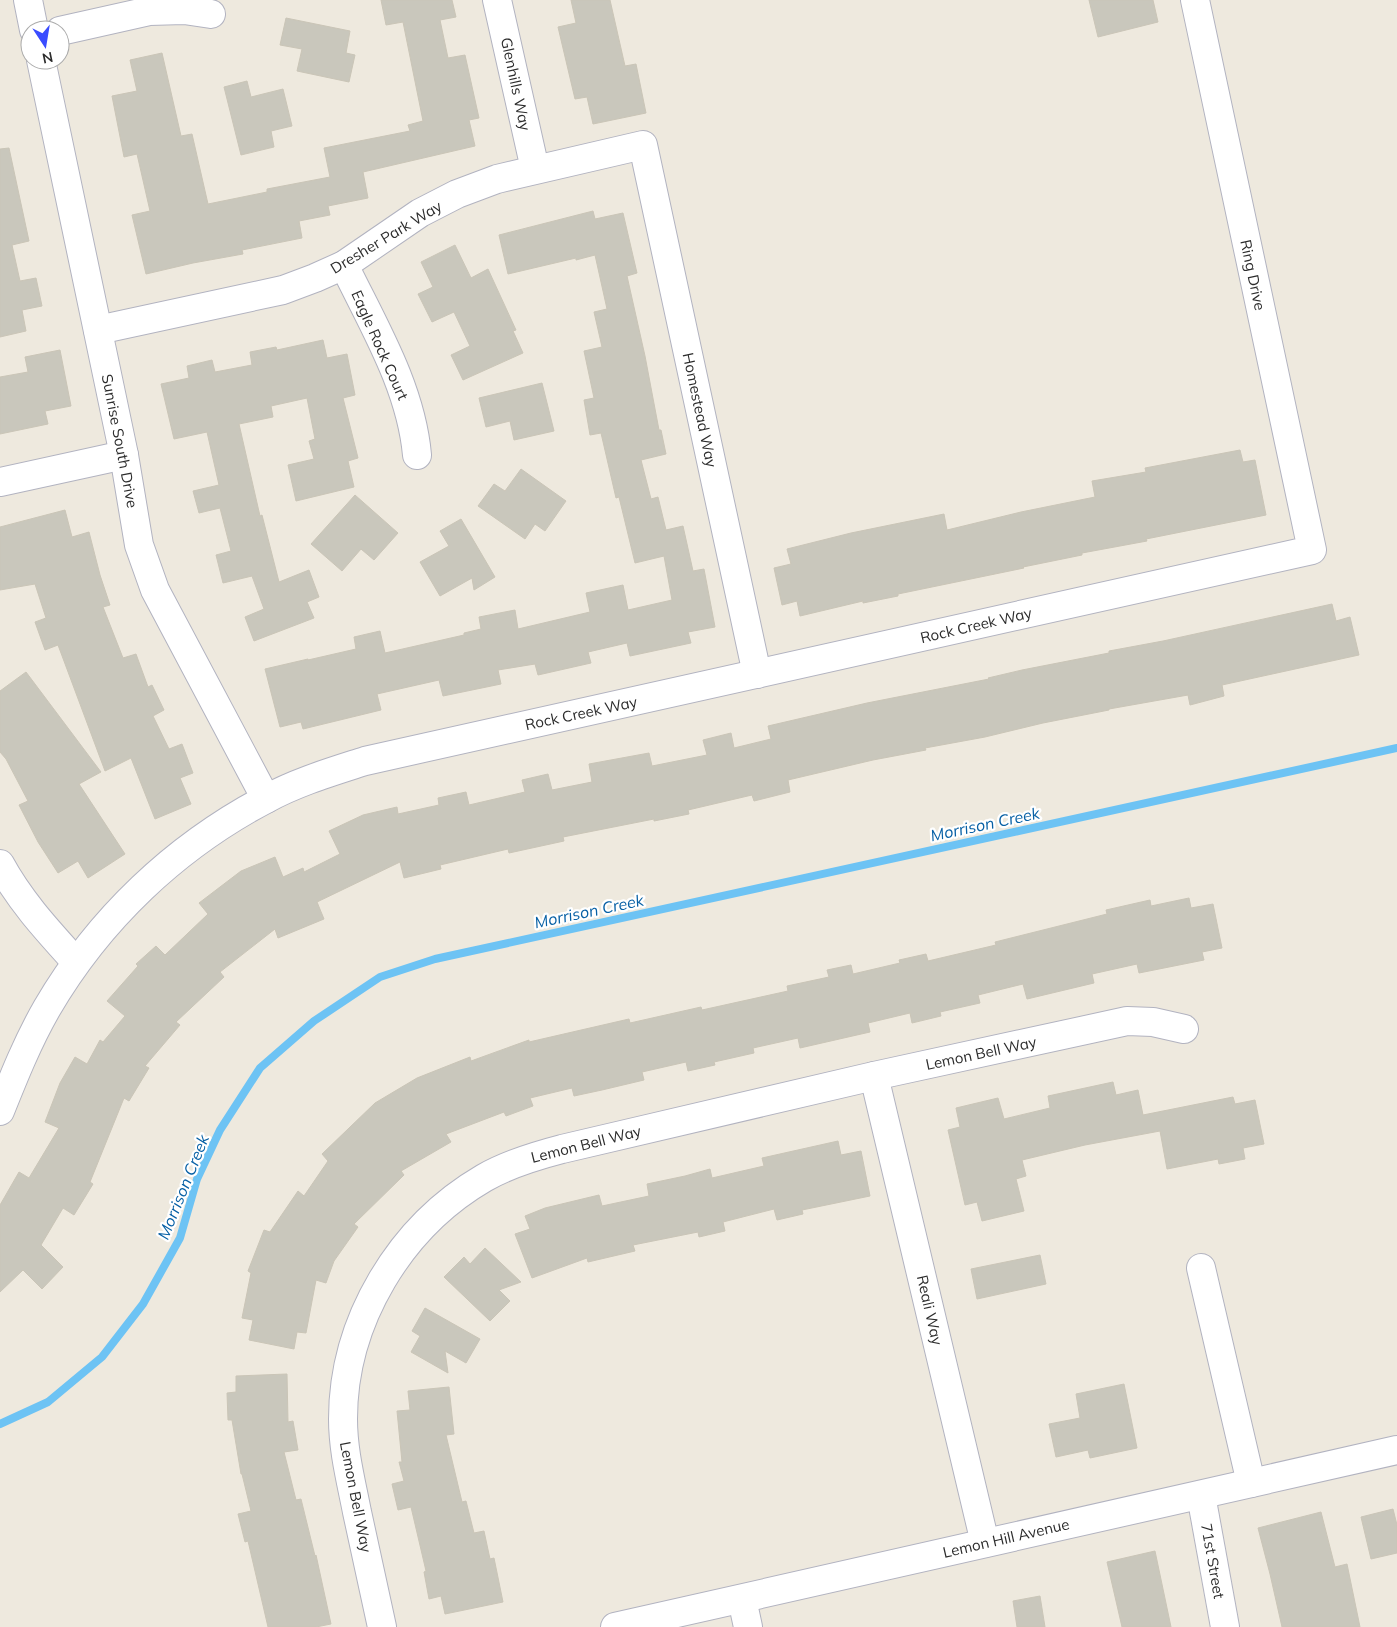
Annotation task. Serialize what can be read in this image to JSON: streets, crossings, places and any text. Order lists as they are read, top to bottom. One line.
{"streets":{"street":["Glenhills Way","Dresher Park Way","Ring Drive","Eagle Rock Court","Homestead Way","Sunrise South Drive","Rock Creek Way","Lemon Bell Way","Reali Way","Lemon Hill Avenue","71st Street"]},"crossings":[["Glenhills Way","Dresher Park Way"],["Dresher Park Way","Eagle Rock Court"],["Dresher Park Way","Homestead Way"],["Dresher Park Way","Sunrise South Drive"],["Ring Drive","Rock Creek Way"],["Homestead Way","Rock Creek Way"],["Sunrise South Drive","Rock Creek Way"],["Lemon Bell Way","Reali Way"],["Reali Way","Lemon Hill Avenue"],["Lemon Hill Avenue","71st Street"]],"water":["Morrison Creek"],"north":"bottom"}
